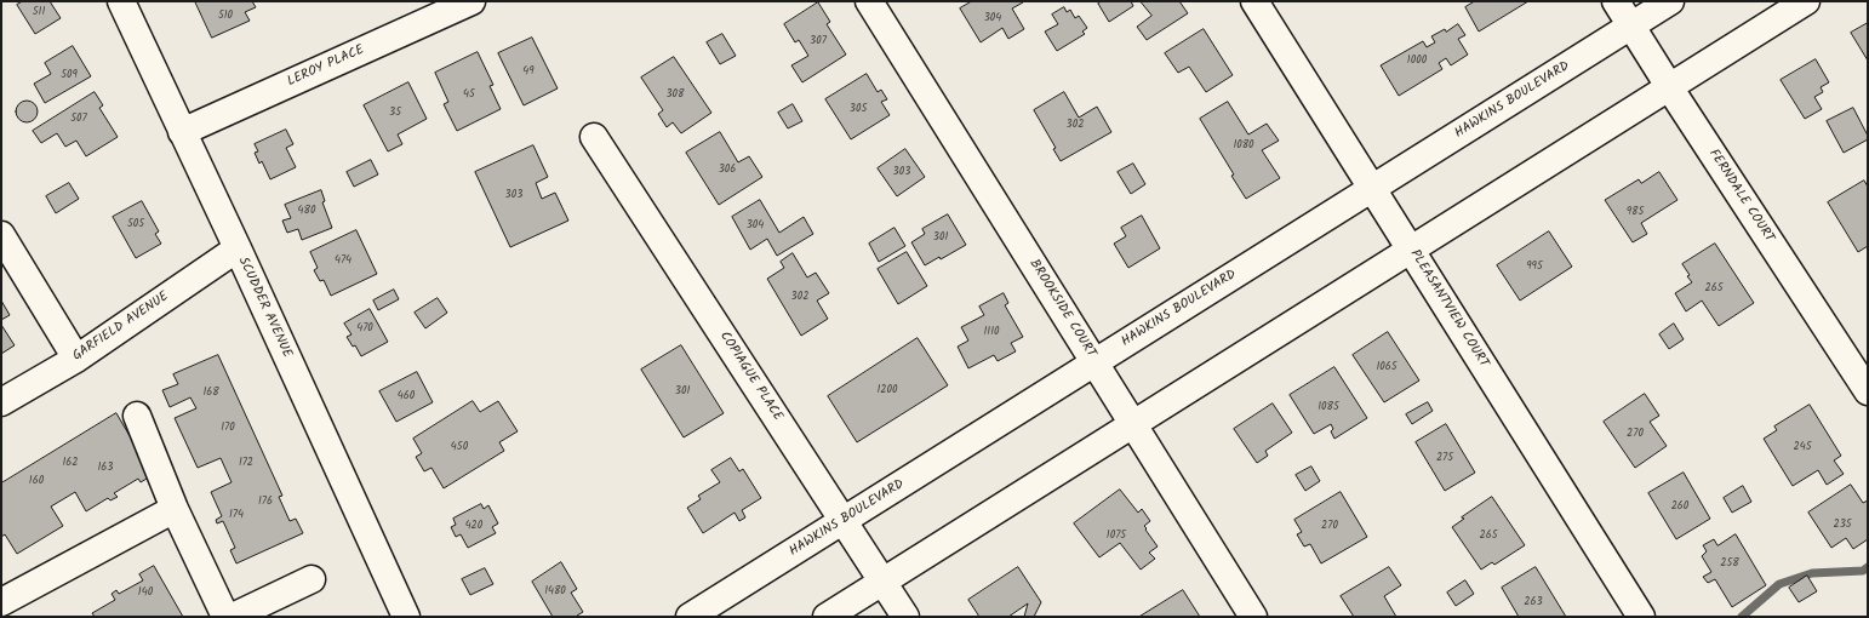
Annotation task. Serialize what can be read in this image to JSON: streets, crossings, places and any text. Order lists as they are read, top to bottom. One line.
{"streets":{"street":["LEROY PLACE","HAWKINS BOULEVARD","FERNDALE COURT","SCUDDER AVENUE","BROOKSIDE COURT","PLEASANTVIEW COURT","GARFIELD AVENUE","COPIAGUE PLACE"]},"crossings":[["LEROY PLACE","SCUDDER AVENUE"],["HAWKINS BOULEVARD","FERNDALE COURT"],["HAWKINS BOULEVARD","BROOKSIDE COURT"],["HAWKINS BOULEVARD","PLEASANTVIEW COURT"],["HAWKINS BOULEVARD","COPIAGUE PLACE"],["SCUDDER AVENUE","GARFIELD AVENUE"]],"house_numbers":["511","510","304","307","1000","49","509","45","308","305","35","507","302","1080","306","303","303","480","985","505","304","301","474","995","265","302","470","1110","1065","1200","301","168","460","1085","170","270","450","245","275","162","172","163","160","176","260","174","235","420","270","1075","265","258","1480","140","263"]}
